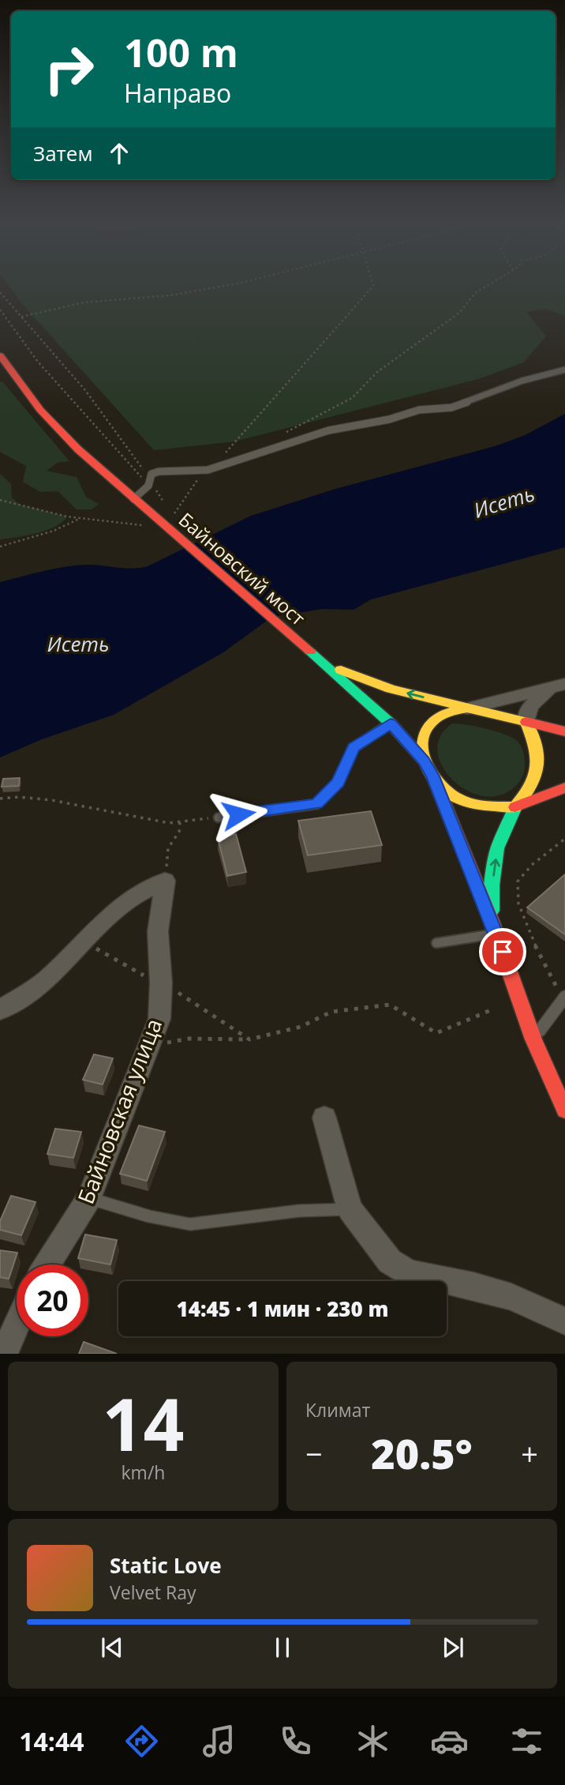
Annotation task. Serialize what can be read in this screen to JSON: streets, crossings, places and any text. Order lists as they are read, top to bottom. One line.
{"streets":{"main road":["Байновский мост"],"street":["Байновская улица"]},"water":["Исеть"],"page":{"turn":["100 m","Направо"],"then":"Затем","limit":"20","trip":"14:45 · 1 мин · 230 m","tile":[["14","km/h"],"Климат"],"heat":["−","20.5°","+"],"song":["Static Love","Velvet Ray"],"tabs":"14:44"}}
